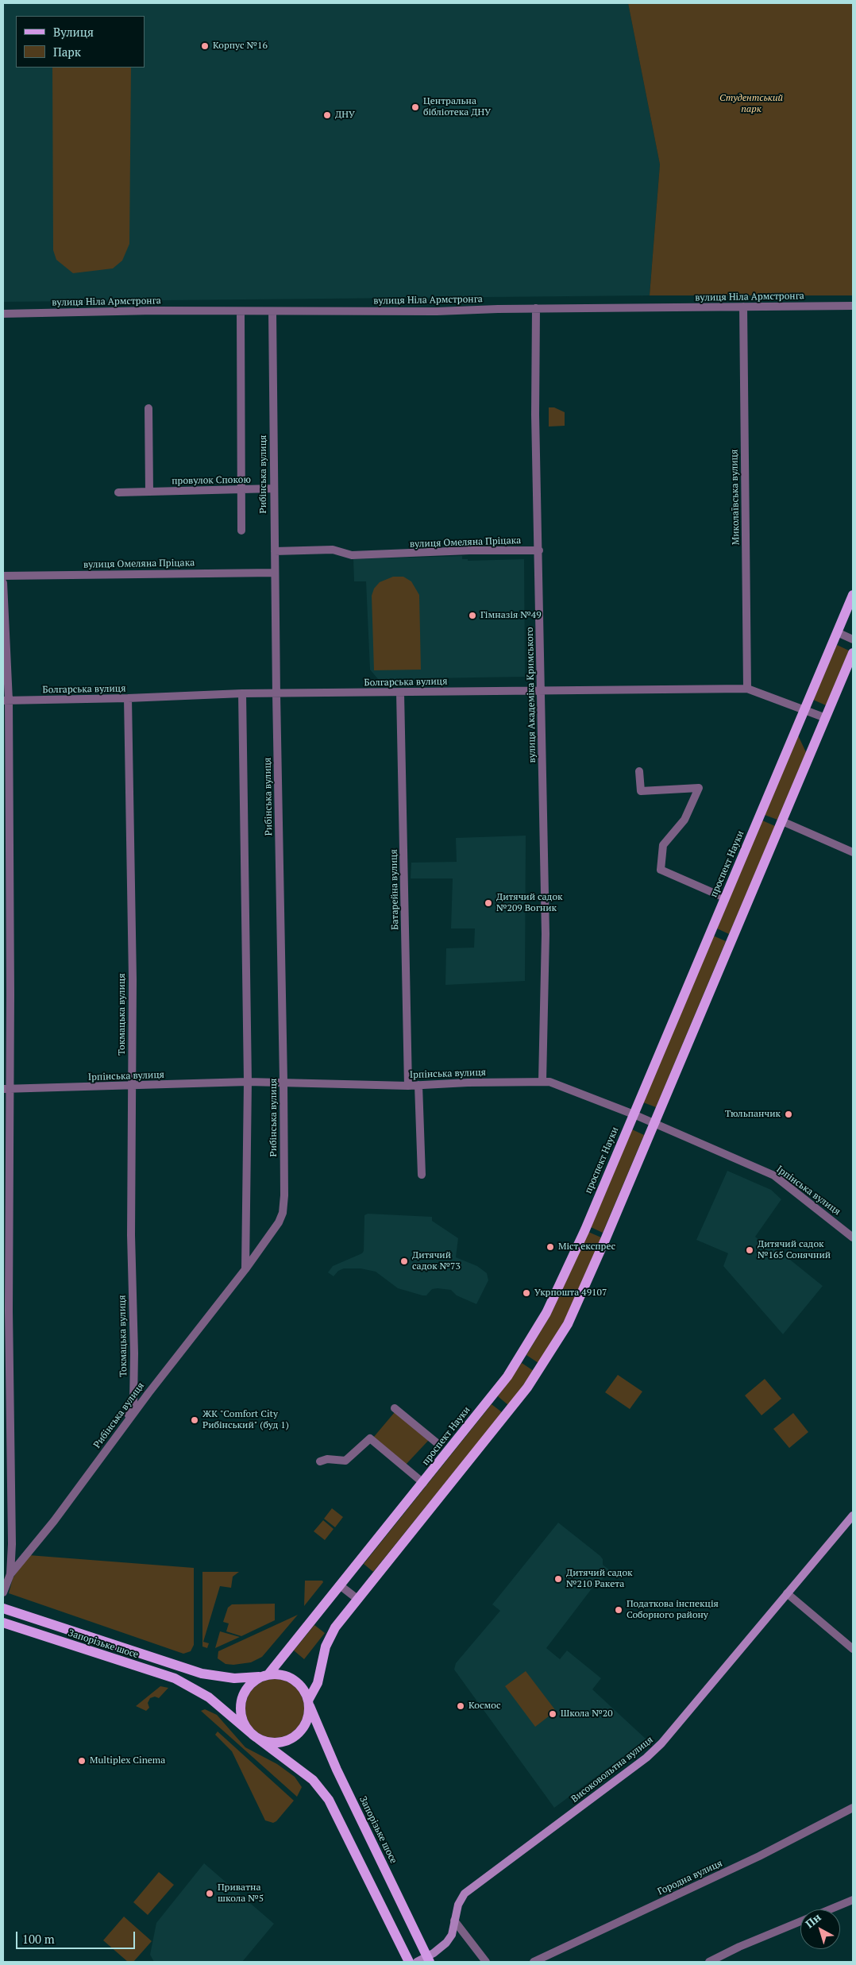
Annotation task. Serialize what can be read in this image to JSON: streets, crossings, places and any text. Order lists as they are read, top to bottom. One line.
{"streets":{"main road":["проспект Науки","Запорізьке шосе","Високовольтна вулиця"],"street":["вулиця Ніла Армстронга","Рибінська вулиця","провулок Спокою","Миколаївська вулиця","вулиця Омеляна Пріцака","Болгарська вулиця","вулиця Академіка Кримського","Батарейна вулиця","Токмацька вулиця","Ірпінська вулиця","Городна вулиця"]},"crossings":[["вулиця Ніла Армстронга","Рибінська вулиця"],["вулиця Ніла Армстронга","Миколаївська вулиця"],["вулиця Ніла Армстронга","вулиця Академіка Кримського"],["Рибінська вулиця","провулок Спокою"],["Рибінська вулиця","вулиця Омеляна Пріцака"],["Рибінська вулиця","Болгарська вулиця"],["Рибінська вулиця","Токмацька вулиця"],["Рибінська вулиця","Ірпінська вулиця"],["Миколаївська вулиця","Болгарська вулиця"],["вулиця Омеляна Пріцака","вулиця Академіка Кримського"],["Болгарська вулиця","вулиця Академіка Кримського"],["Болгарська вулиця","проспект Науки"],["Болгарська вулиця","Батарейна вулиця"],["Болгарська вулиця","Токмацька вулиця"],["вулиця Академіка Кримського","Ірпінська вулиця"],["проспект Науки","Ірпінська вулиця"],["проспект Науки","Запорізьке шосе"],["Батарейна вулиця","Ірпінська вулиця"],["Токмацька вулиця","Ірпінська вулиця"],["Запорізьке шосе","Високовольтна вулиця"]],"parks":["Студентський парк"],"places":["Корпус №16","Центральна бібліотека ДНУ","ДНУ","Гімназія №49","Дитячий садок №209 Вогник","Тюльпанчик","Міст експрес","Дитячий садок №165 Сонячний","Дитячий садок №73","Укрпошта 49107","ЖК \"Comfort City Рибінський\" (буд 1)","Дитячий садок №210 Ракета","Податкова інспекція Соборного району","Космос","Школа №20","Multiplex Cinema","Приватна школа №5"],"legend":["Вулиця","Парк"],"scale_bar":"100 m","north":"top left"}
